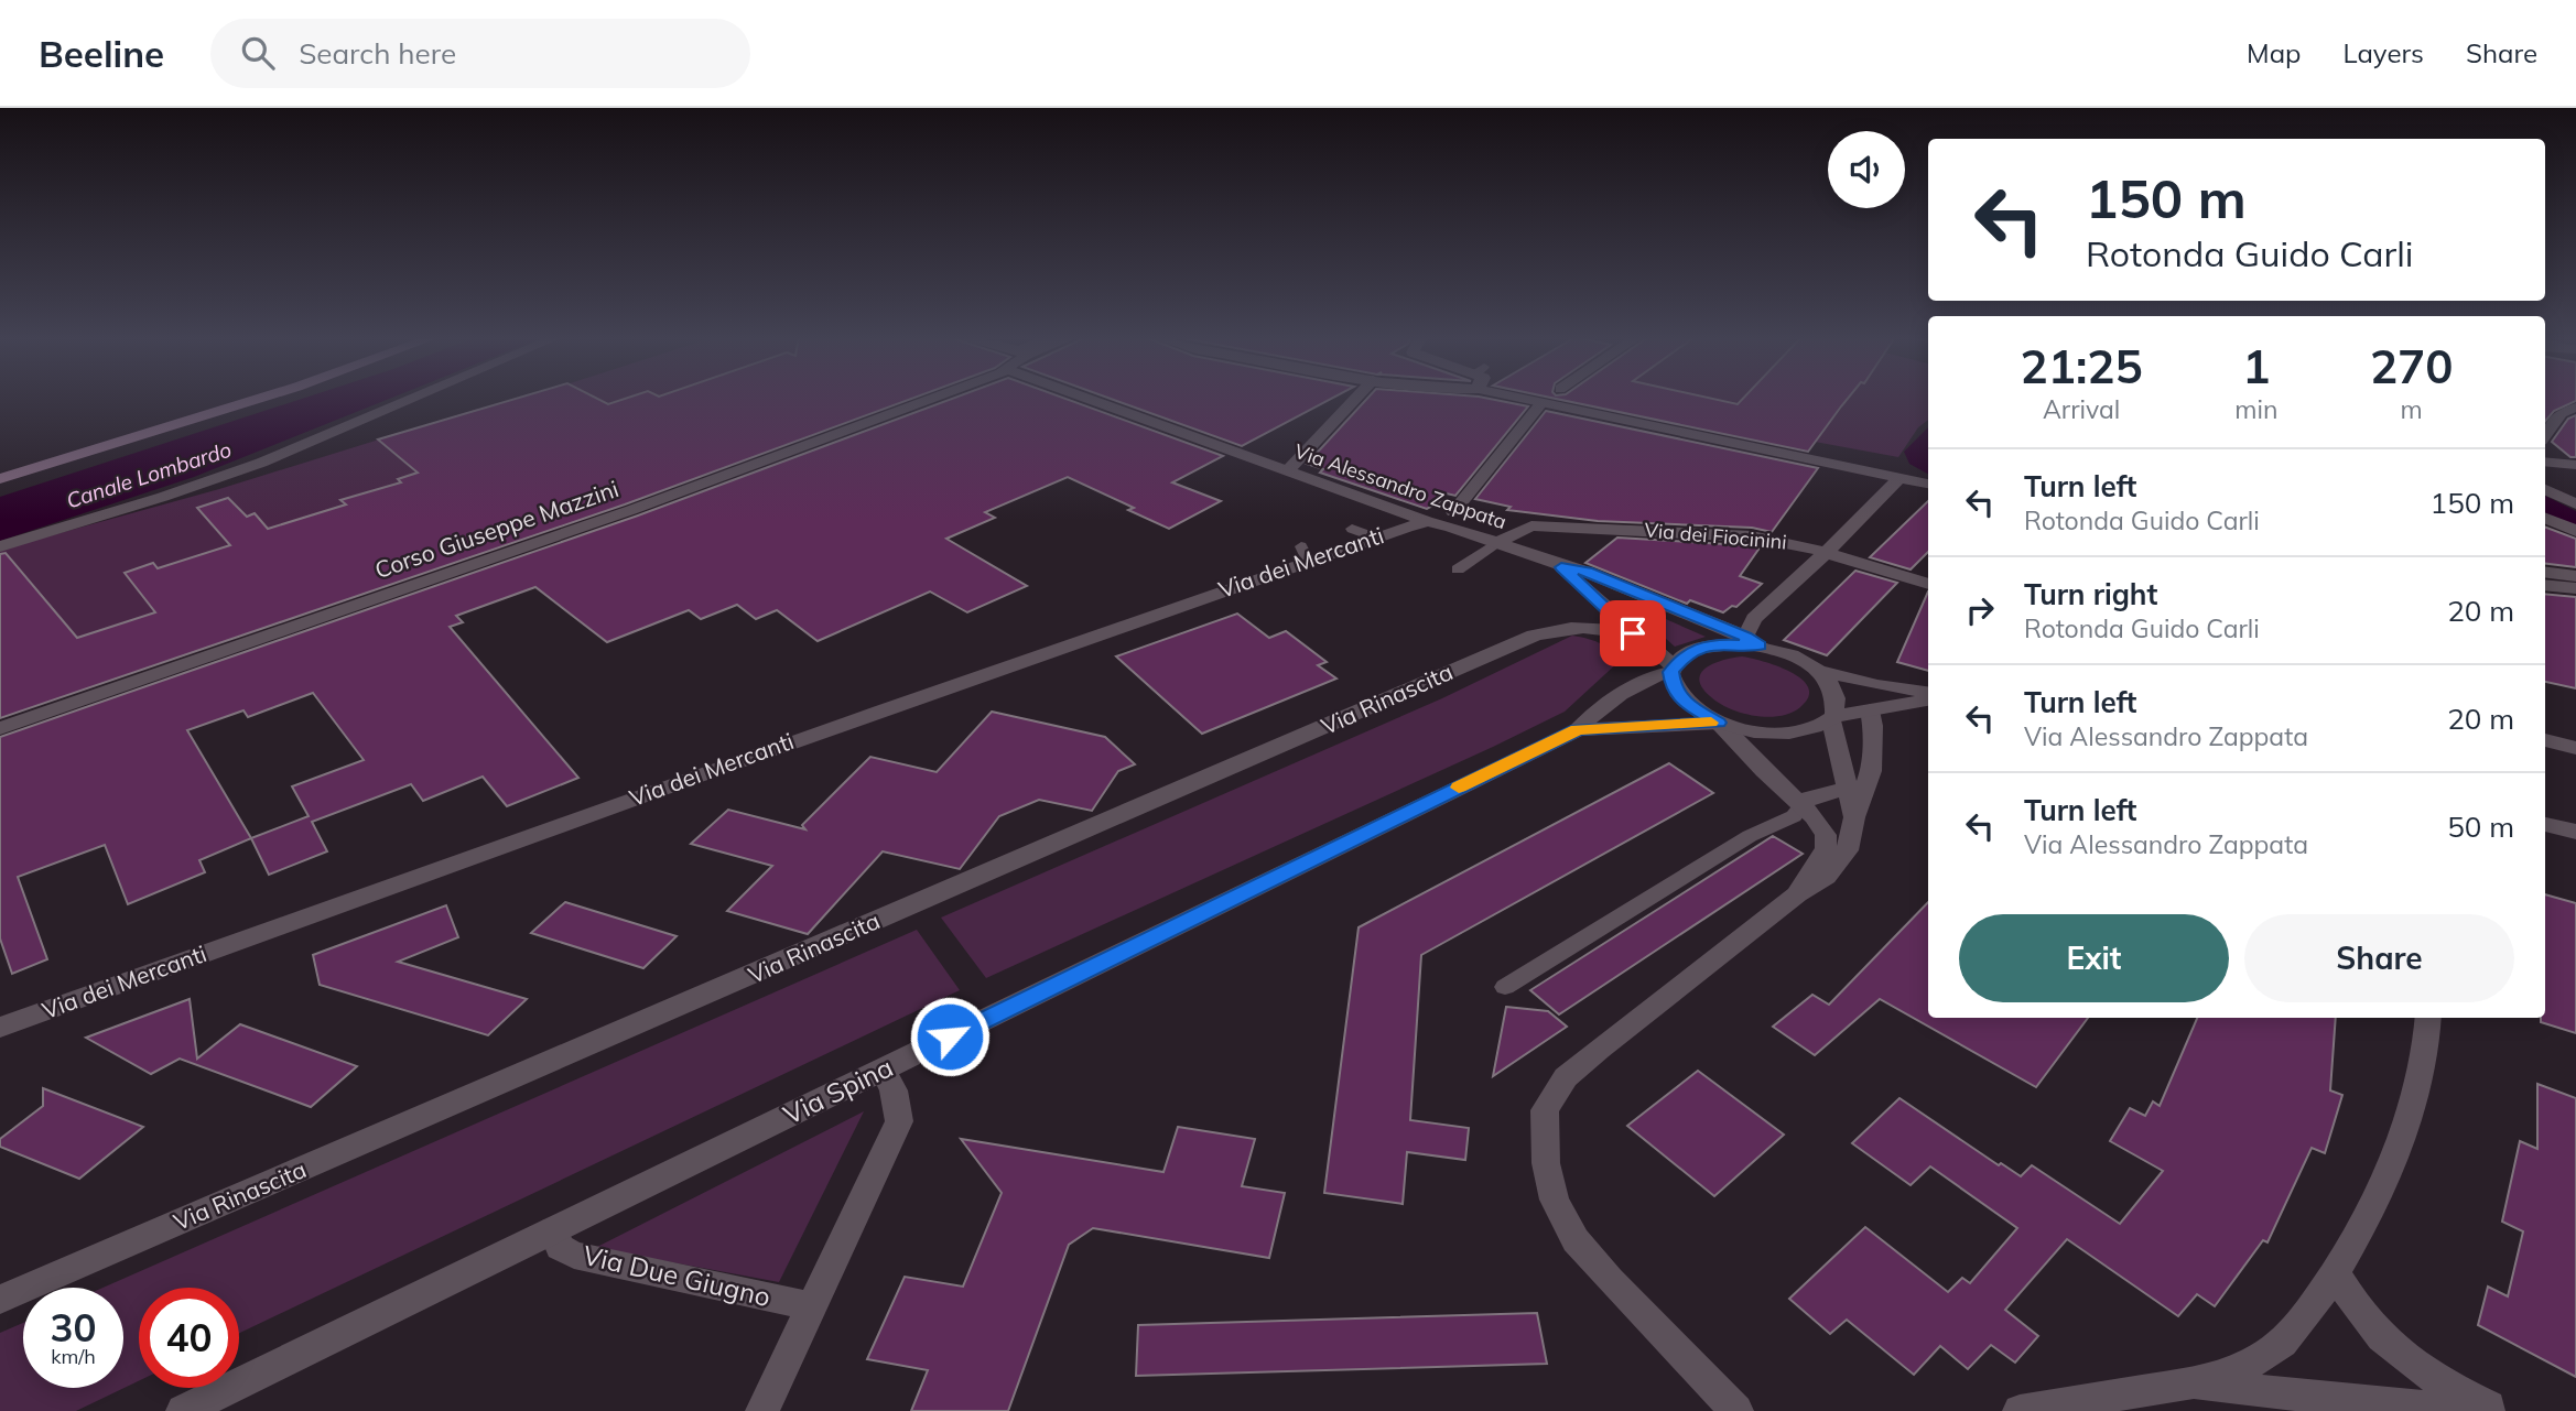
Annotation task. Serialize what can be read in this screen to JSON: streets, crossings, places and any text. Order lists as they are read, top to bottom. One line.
{"streets":{"street":["Via Alessandro Zappata","Corso Giuseppe Mazzini","Via dei Fiocinini","Via dei Mercanti","Via Rinascita","Via Spina","Via Due Giugno"]},"crossings":[["Via Alessandro Zappata","Via dei Fiocinini"],["Via Alessandro Zappata","Via dei Mercanti"],["Via Alessandro Zappata","Via Rinascita"],["Via Alessandro Zappata","Via Spina"],["Via Spina","Via Due Giugno"]],"water":["Canale Lombardo"],"page":{"header":"Beeline","search":"Search here","nav":["Map","Layers","Share"],"turn":["150 m","Rotonda Guido Carli"],"eta":["21:25","Arrival","1","min","270","m"],"list":[{"name":"Turn left","note":"Rotonda Guido Carli","value":"150 m"},{"name":"Turn right","note":"Rotonda Guido Carli","value":"20 m"},{"name":"Turn left","note":"Via Alessandro Zappata","value":"20 m"},{"name":"Turn left","note":"Via Alessandro Zappata","value":"50 m"}],"buttons":["Exit","Share"],"speed":"30 km/h","limit":"40"}}
